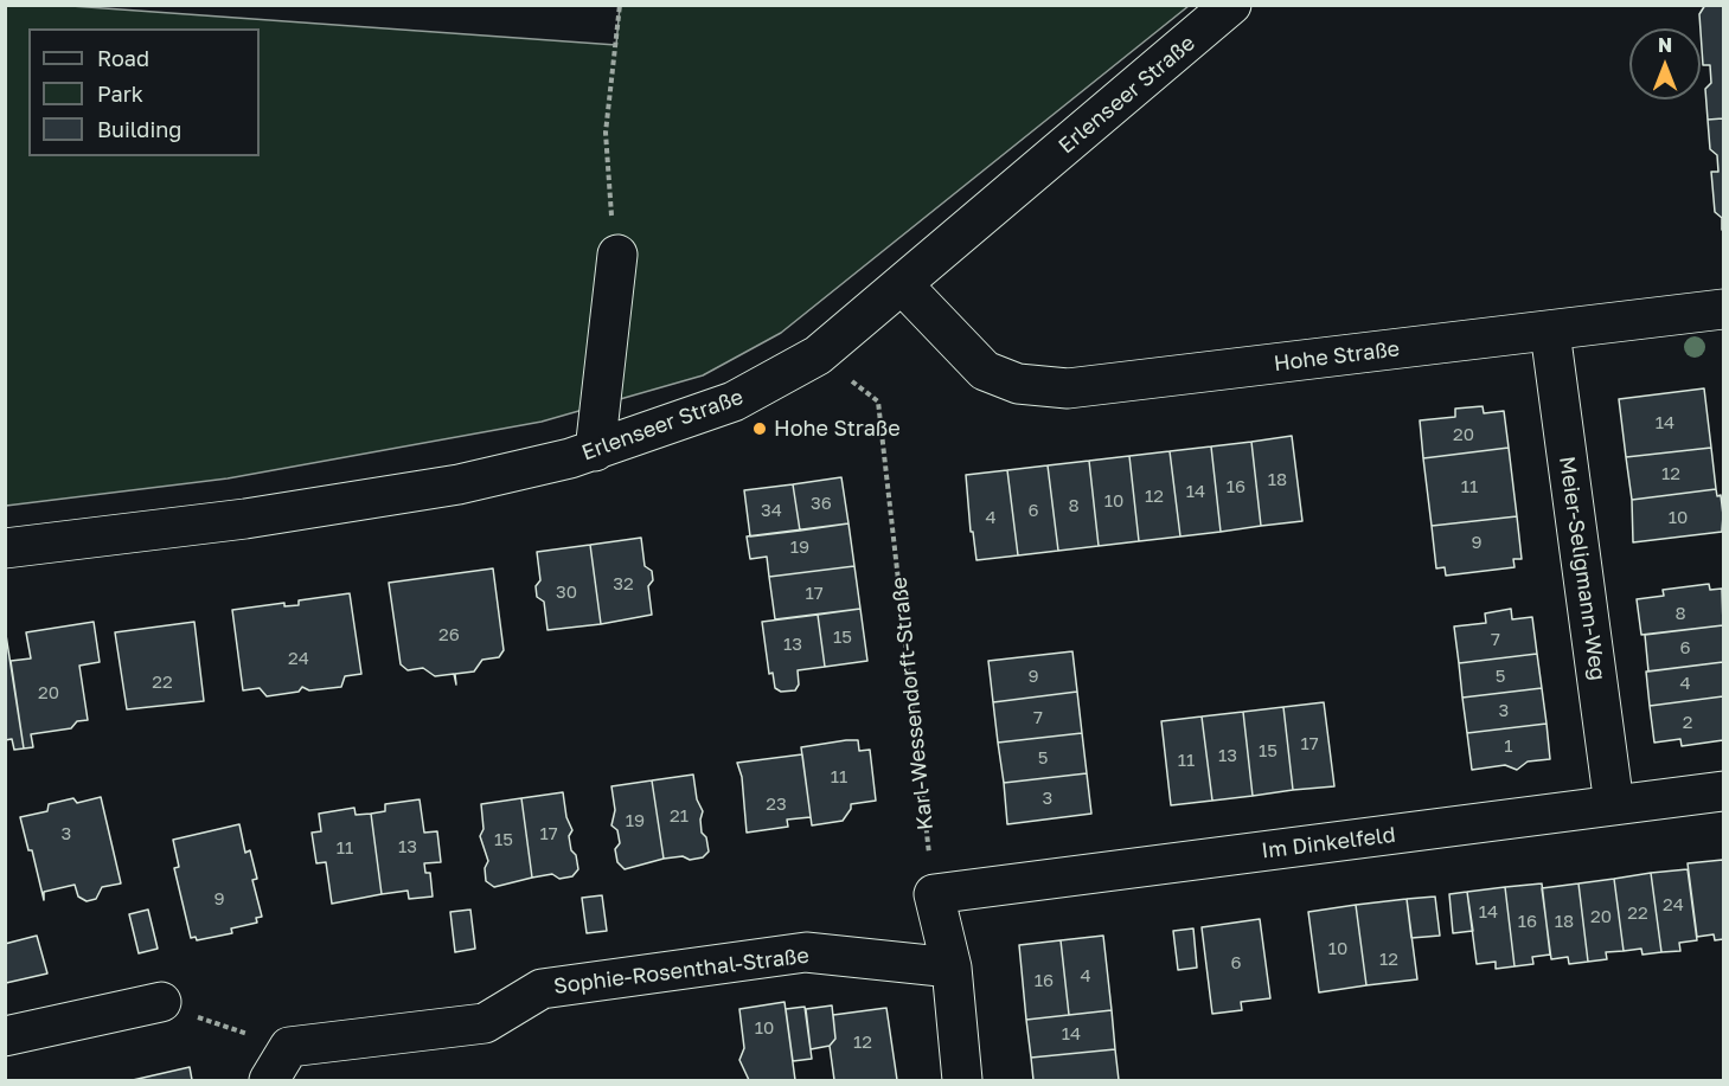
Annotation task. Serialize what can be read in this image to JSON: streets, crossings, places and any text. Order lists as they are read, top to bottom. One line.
{"streets":{"street":["Erlenseer Straße","Hohe Straße","Meier-Seligmann-Weg","Im Dinkelfeld","Sophie-Rosenthal-Straße"],"path":["Karl-Wessendorft-Straße"]},"crossings":[["Erlenseer Straße","Hohe Straße"],["Erlenseer Straße","Karl-Wessendorft-Straße"],["Hohe Straße","Meier-Seligmann-Weg"],["Meier-Seligmann-Weg","Im Dinkelfeld"],["Karl-Wessendorft-Straße","Im Dinkelfeld"]],"places":["Hohe Straße"],"house_numbers":["14","20","12","18","16","11","14","12","10","36","8","34","6","4","10","9","19","32","30","17","8","26","15","7","13","6","24","9","5","22","4","20","3","7","2","17","1","15","13","5","11","11","3","23","21","19","3","17","15","13","11","9","24","14","22","20","16","18","10","12","6","4","16","10","14","12"],"legend":["Road","Park","Building"],"north":"top"}
